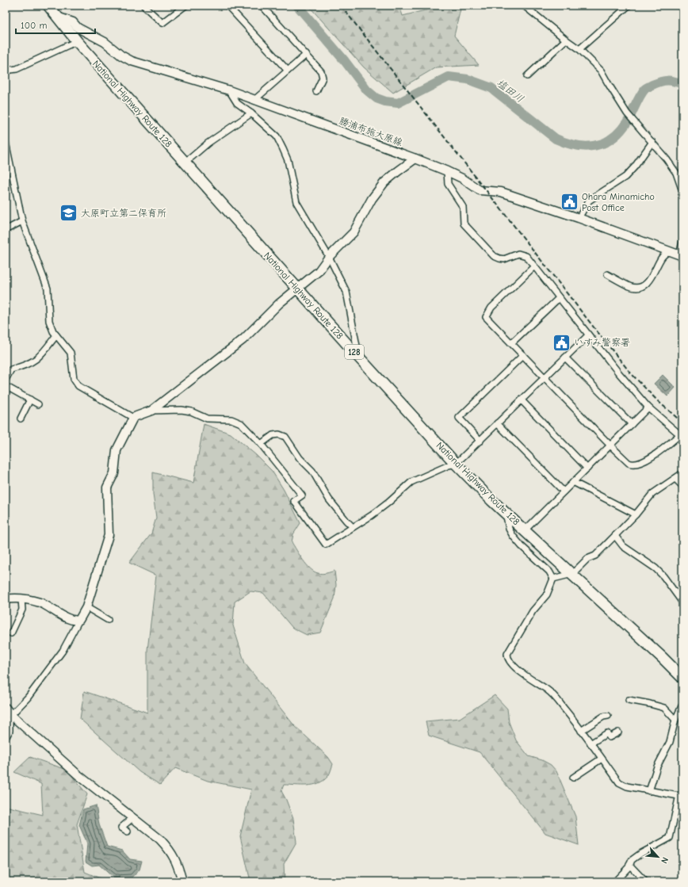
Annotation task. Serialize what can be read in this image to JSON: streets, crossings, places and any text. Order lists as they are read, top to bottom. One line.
{"streets":{"highway":["National Highway Route 128","128"],"street":["勝浦布施大原線"]},"crossings":[["National Highway Route 128","勝浦布施大原線"]],"water":["塩田川"],"places":{"public building":["Ohara Minamicho Post Office","いすみ警察署"],"school or university":["大原町立第二保育所"]},"scale_bar":"100 m","north":"bottom right"}
